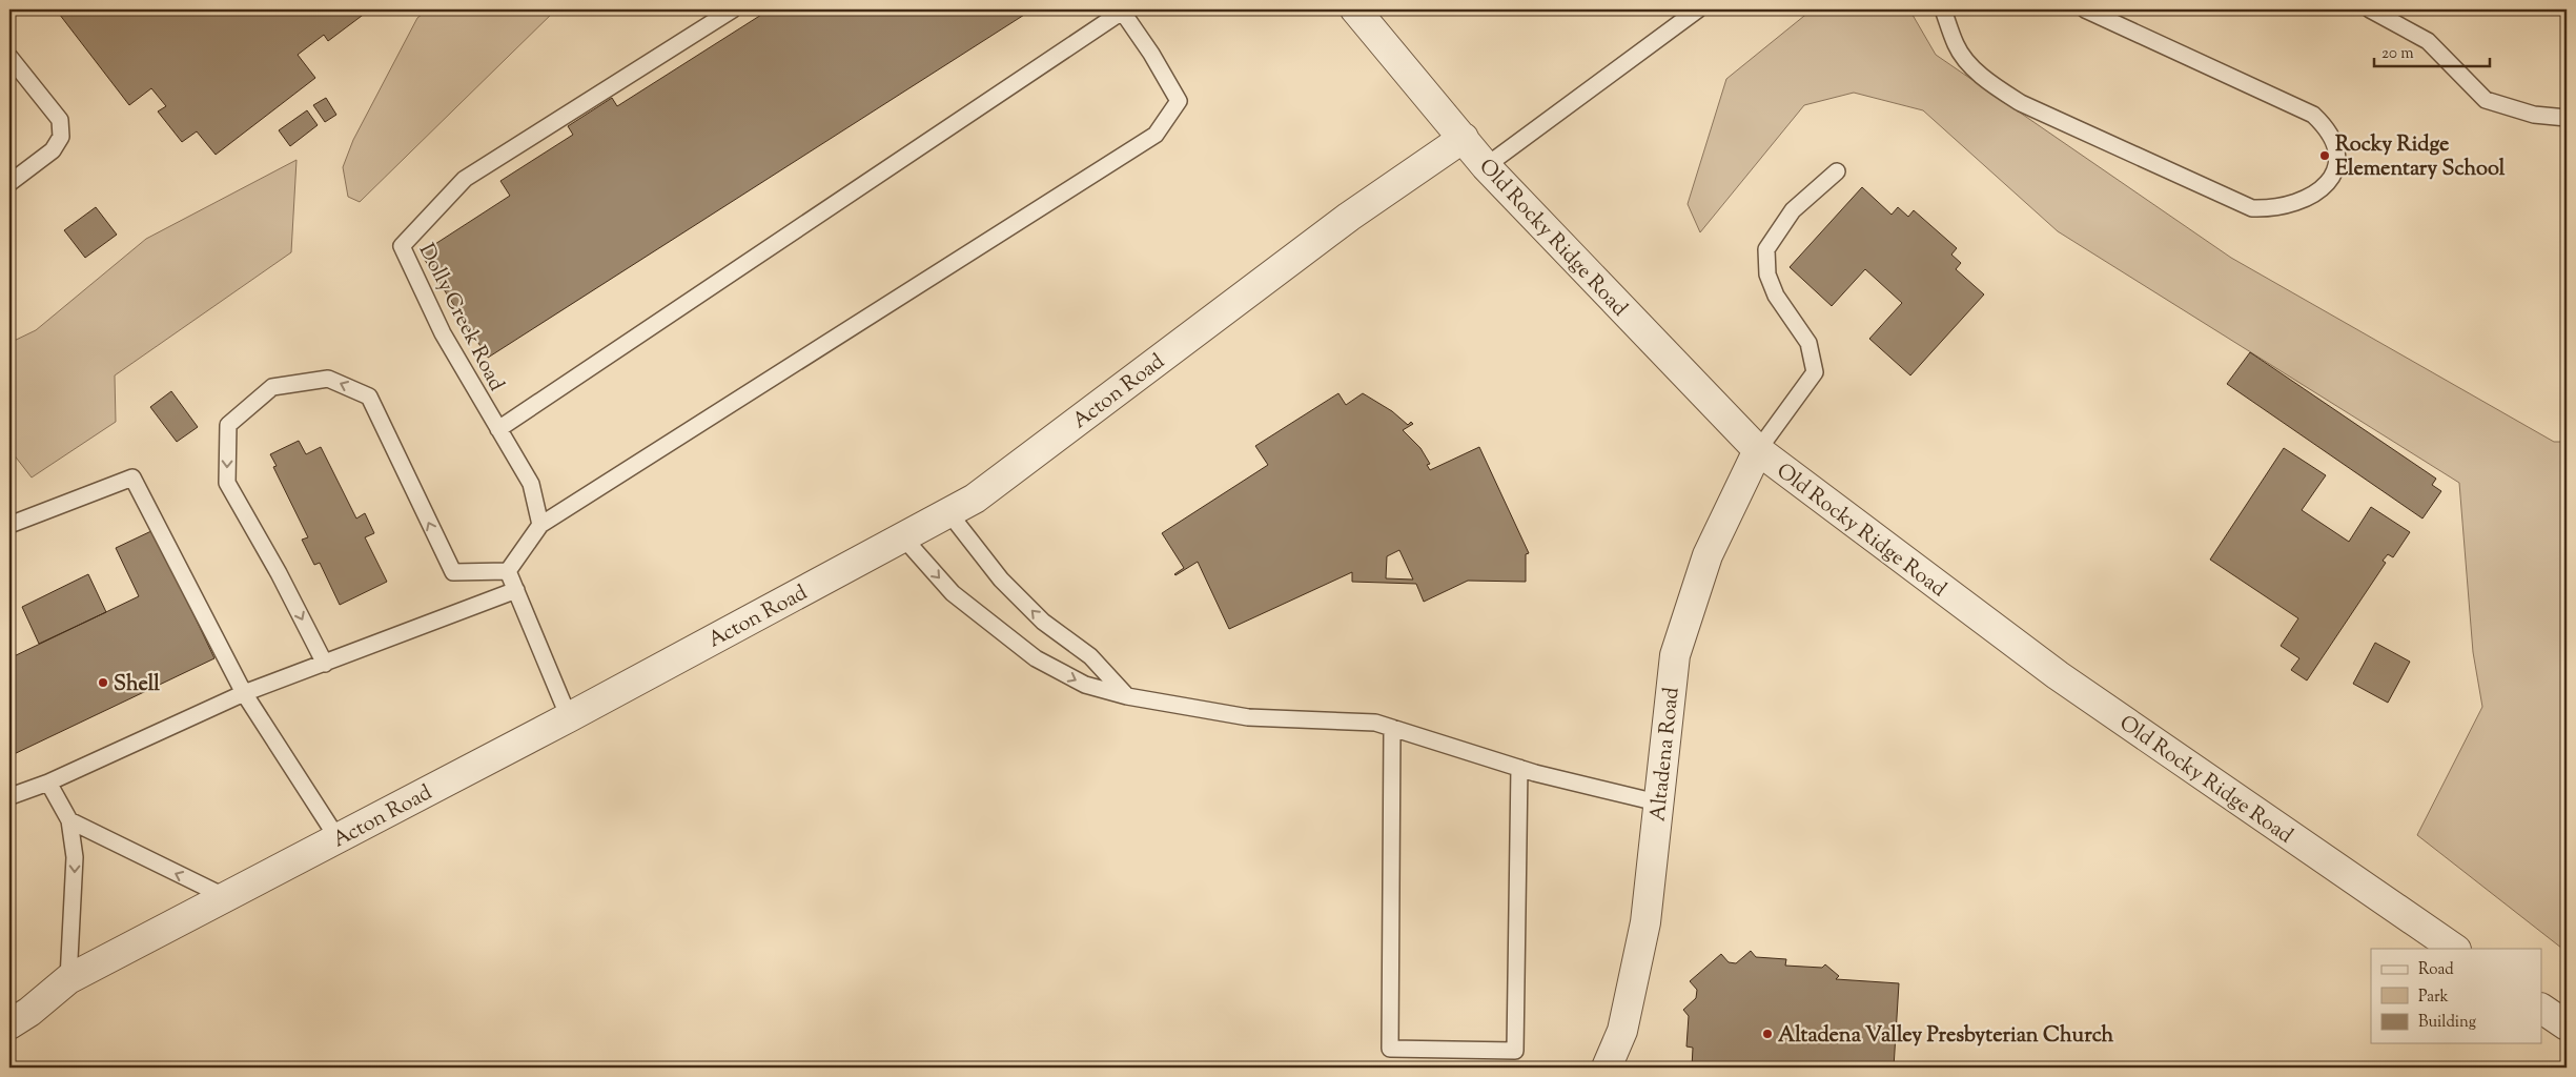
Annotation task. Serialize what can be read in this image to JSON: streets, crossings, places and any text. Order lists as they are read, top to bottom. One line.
{"streets":{"street":["Old Rocky Ridge Road","Acton Road","Altadena Road"],"lane":["Dolly Creek Road"]},"crossings":[["Old Rocky Ridge Road","Acton Road"],["Old Rocky Ridge Road","Altadena Road"]],"places":["Rocky Ridge Elementary School","Shell","Altadena Valley Presbyterian Church"],"legend":["Road","Park","Building"],"scale_bar":"20 m"}
